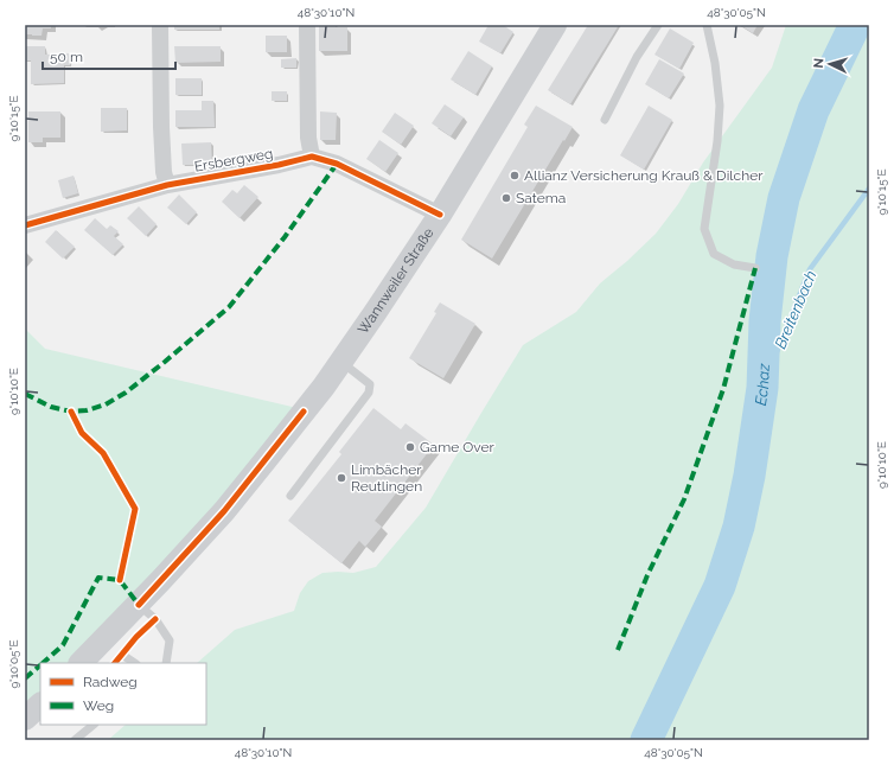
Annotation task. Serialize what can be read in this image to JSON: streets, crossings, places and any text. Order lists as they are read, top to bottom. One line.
{"streets":{"main road":["Wannweiler Straße"],"street":["Ersbergweg"]},"crossings":[["Ersbergweg","Wannweiler Straße"]],"water":["Breitenbach","Echaz"],"places":["Allianz Versicherung Krauß & Dilcher","Satema","Game Over","Limbächer Reutlingen"],"legend":["Radweg","Weg"],"scale_bar":"50 m","north":"left","coordinates":["48°30'10\"N","48°30'05\"N","9°10'15\"E","9°10'10\"E","9°10'05\"E"]}
